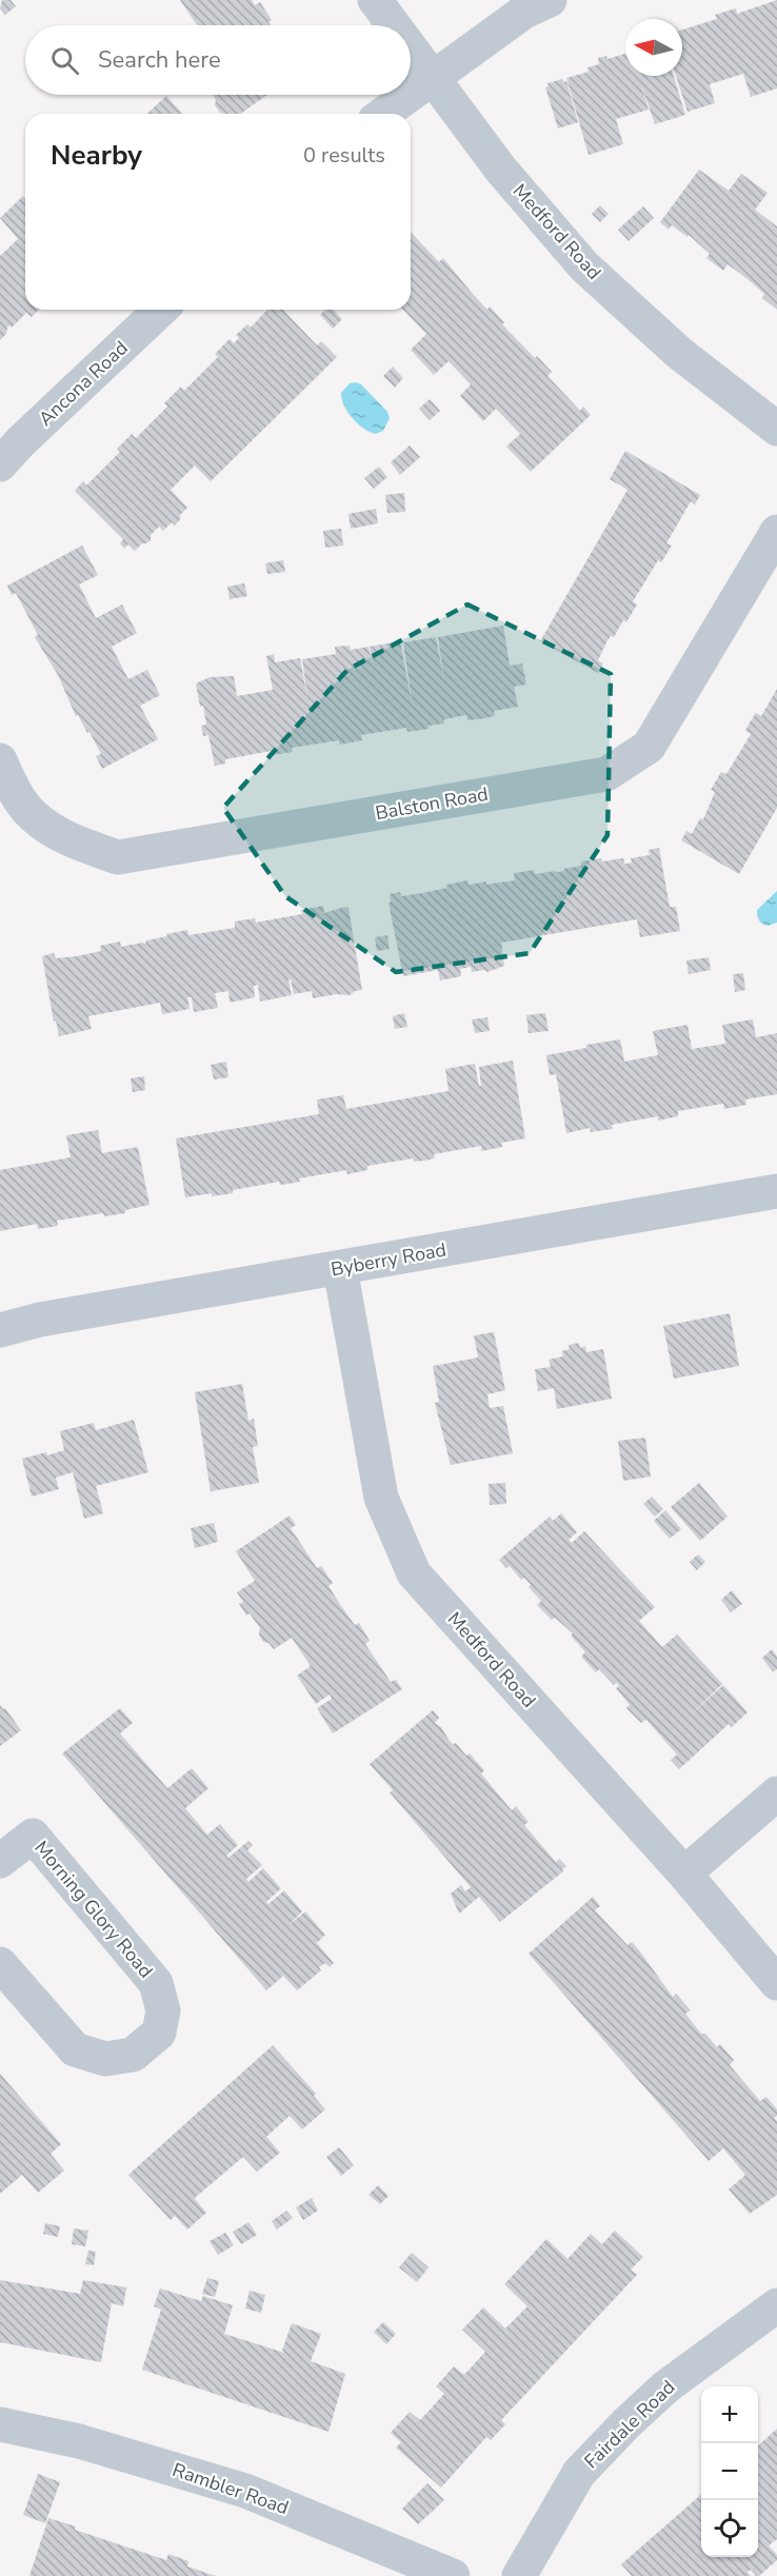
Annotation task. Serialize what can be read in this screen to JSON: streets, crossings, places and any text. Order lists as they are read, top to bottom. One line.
{"streets":{"street":["Medford Road","Ancona Road","Balston Road","Byberry Road","Morning Glory Road","Fairdale Road","Rambler Road"]},"crossings":[["Medford Road","Byberry Road"]],"north":"left","page":{"search":"Search here","heading":["Nearby","0 results"],"map_buttons":["+","−"]}}
